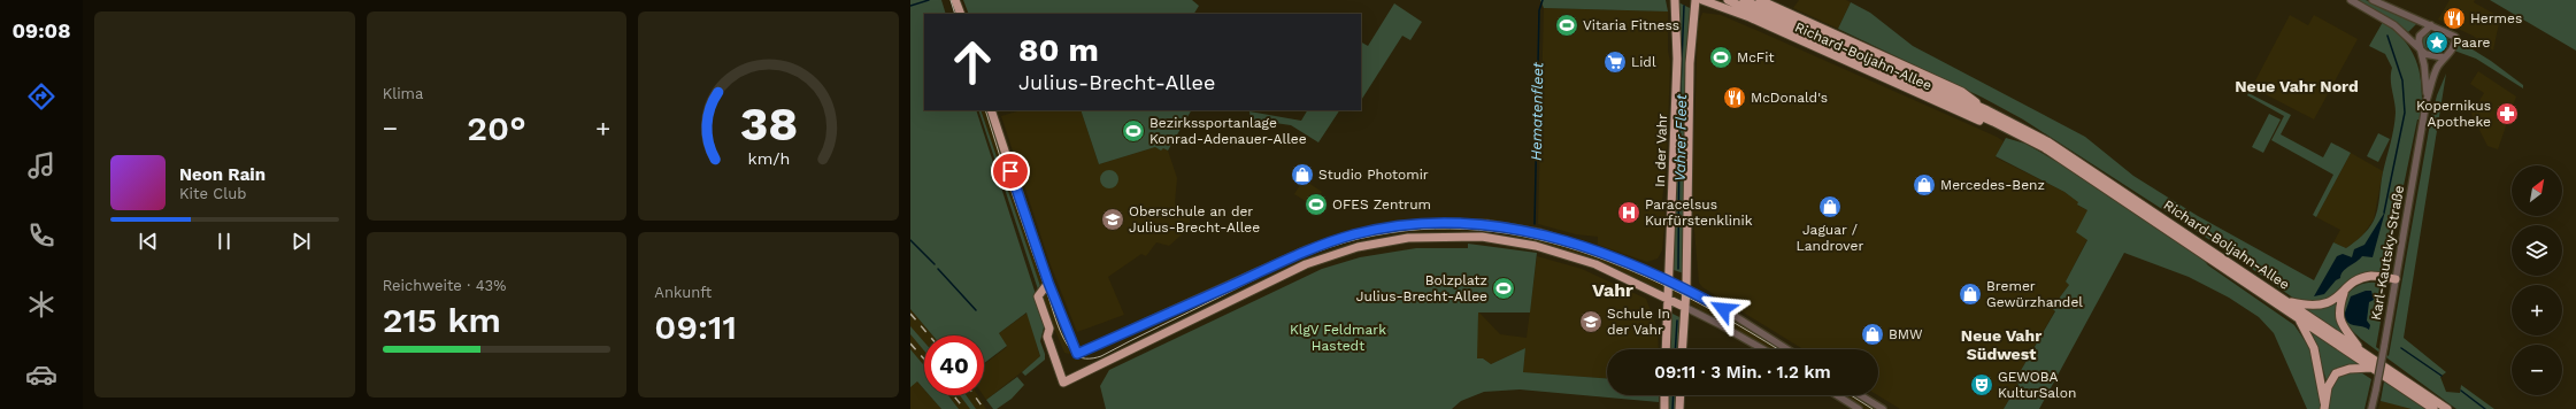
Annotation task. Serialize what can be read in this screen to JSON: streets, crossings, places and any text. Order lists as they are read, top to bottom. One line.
{"streets":{"main road":["Richard-Boljahn-Allee","In der Vahr"],"street":["Karl-Kautsky-Straße"]},"districts":["Neue Vahr Nord","Vahr","Neue Vahr Südwest"],"water":["Hematenfleet","Vahrer Fleet"],"parks":["KlgV Feldmark Hastedt"],"places":{"restaurant":["Hermes","McDonald's"],"sports":["Vitaria Fitness","McFit","Bezirkssportanlage Konrad-Adenauer-Allee","OFES Zentrum","Bolzplatz Julius-Brecht-Allee"],"place":["Paare"],"supermarket":["Lidl"],"pharmacy":["Kopernikus Apotheke"],"shop":["Studio Photomir","Mercedes-Benz","Jaguar / Landrover","Bremer Gewürzhandel","BMW"],"hospital":["Paracelsus Kurfürstenklinik"],"school or university":["Oberschule an der Julius-Brecht-Allee","Schule In der Vahr"],"theatre":["GEWOBA KulturSalon"]},"north":"top right","page":{"tabs":"09:08","tile":["Klima",["Reichweite · 43%","215 km"],["Ankunft","09:11"]],"turn":["80 m","Julius-Brecht-Allee"],"heat":["−","20°","+"],"song":["Neon Rain","Kite Club"],"map_buttons":["+","−"],"limit":"40","trip":"09:11 · 3 Min. · 1.2 km","gauge":["38","km/h"]}}
